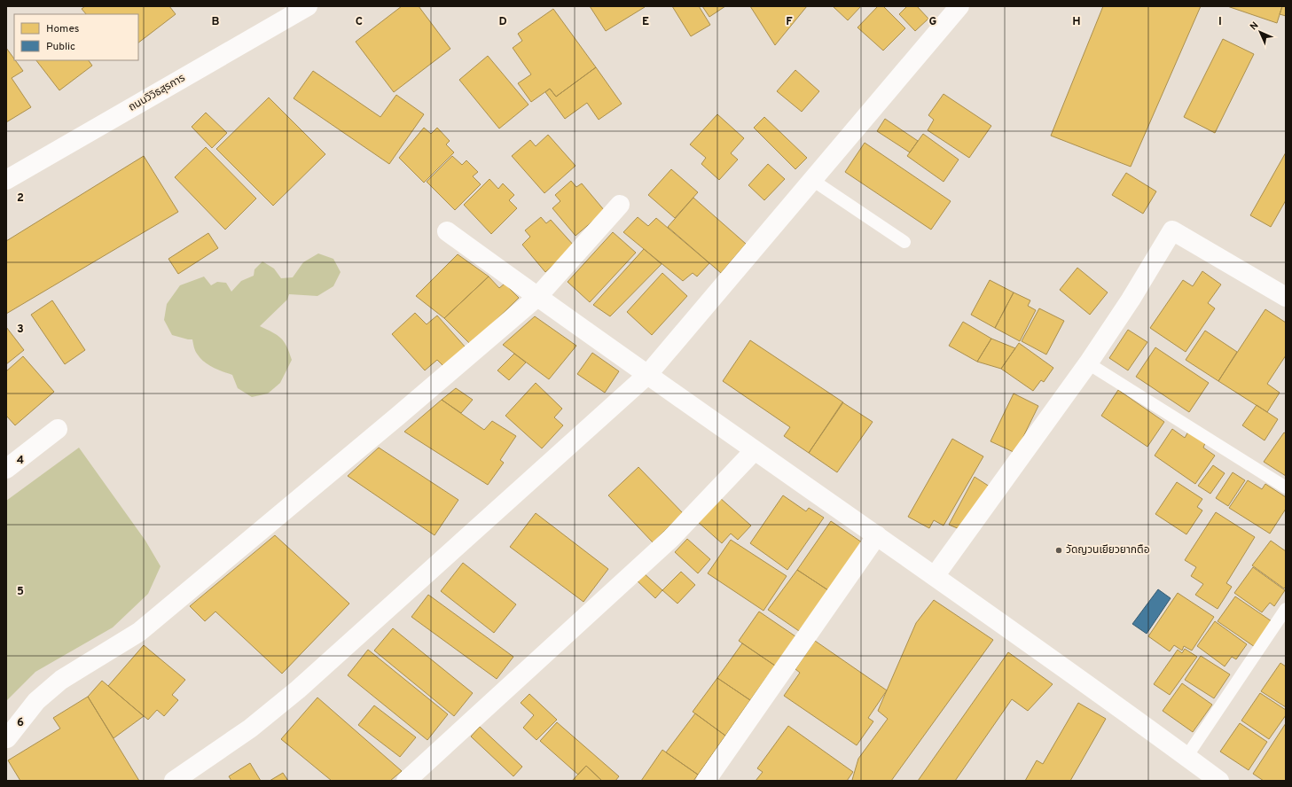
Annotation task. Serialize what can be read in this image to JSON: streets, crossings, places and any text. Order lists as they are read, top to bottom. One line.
{"streets":{"street":["ถนนวิวิธสุรการ"]},"places":["วัดญวนเยียวยากตือ"],"legend":["Homes","Public"],"north":"top left","grid":{"columns":["B","C","D","E","F","G","H","I"],"rows":["2","3","4","5","6"]}}
